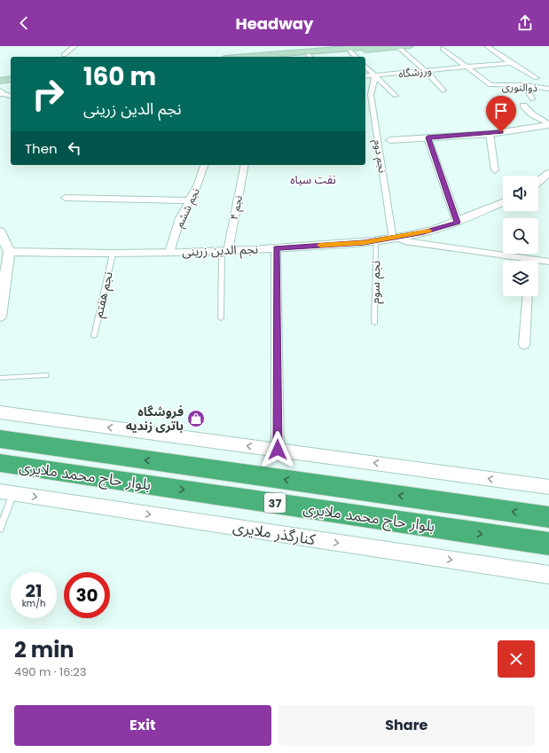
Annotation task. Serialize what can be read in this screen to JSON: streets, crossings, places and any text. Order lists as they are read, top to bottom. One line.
{"streets":{"highway":["بلوار حاج محمد ملایری","37"],"street":["ورزشگاه","ذوالنوری","نجم دوم","نجم ششم","نجم ۴","نجم الدین زرینی","کنارگذر ملایری"],"lane":["نجم سوم","نجم هفتم"]},"crossings":[["ورزشگاه","ذوالنوری"],["ورزشگاه","نجم دوم"],["نجم دوم","نجم الدین زرینی"],["نجم ششم","نجم الدین زرینی"],["نجم ۴","نجم الدین زرینی"],["نجم الدین زرینی","نجم سوم"],["نجم الدین زرینی","نجم هفتم"]],"districts":["نفت سیاه"],"places":{"shop":["فروشگاه باتری زندیه"]},"page":{"header":"Headway","turn":["160 m","نجم الدین زرینی"],"then":"Then","speed":"21 km/h","limit":"30","heading":["2 min","490 m · 16:23"],"buttons":["Exit","Share"]}}
